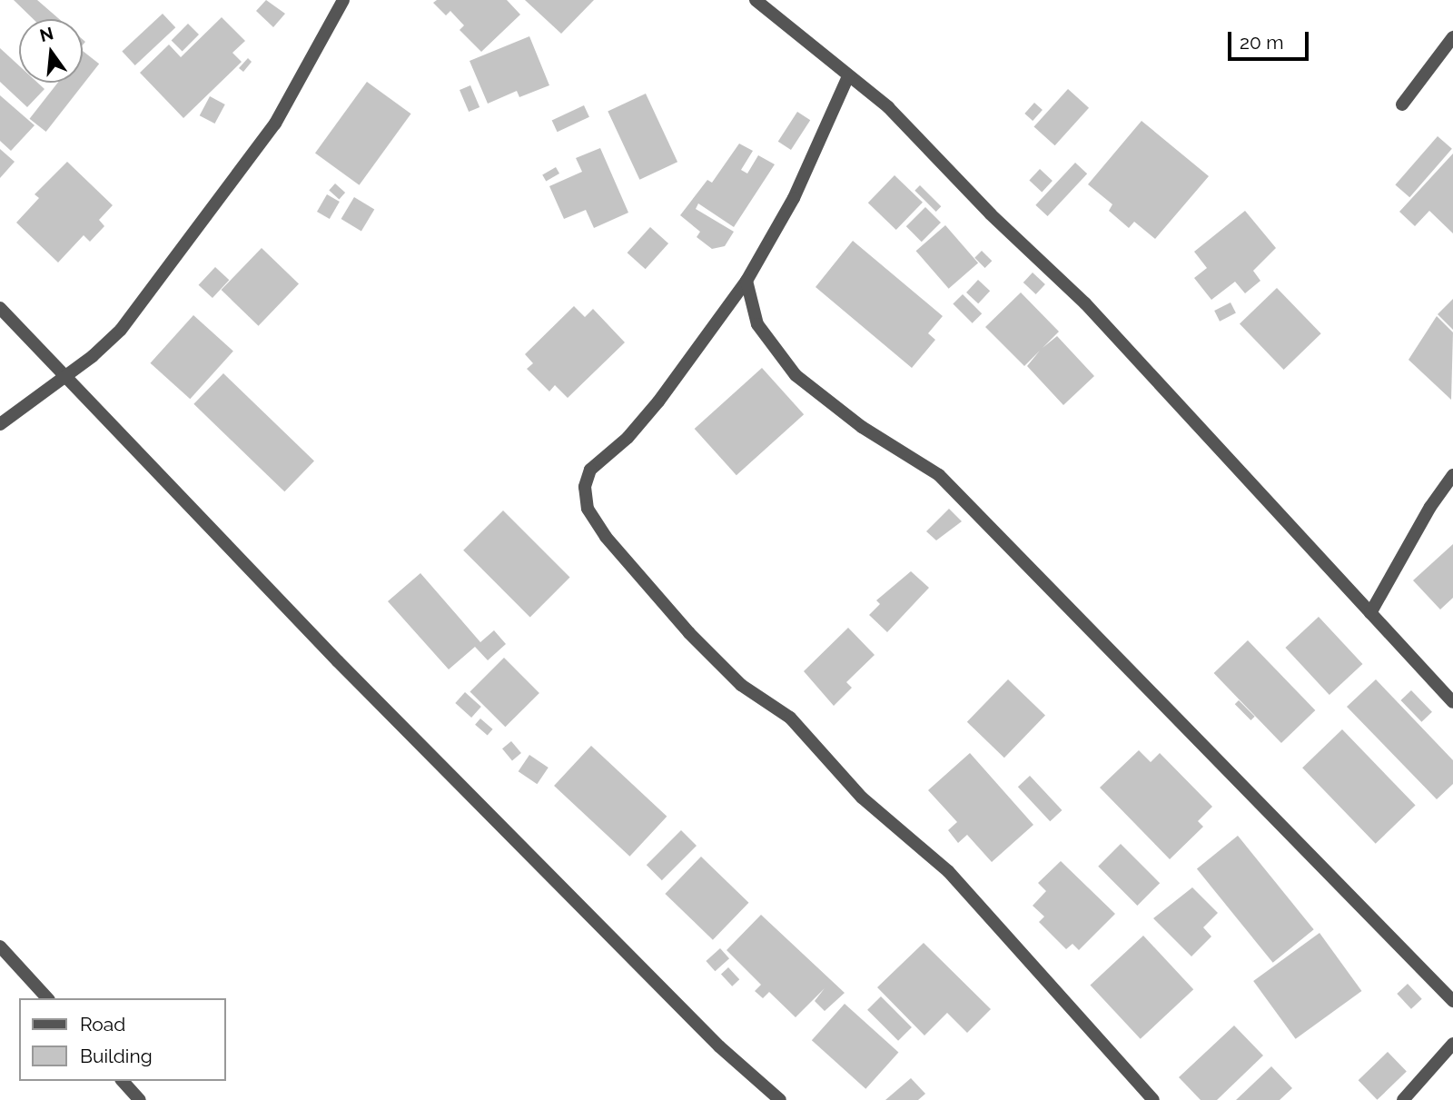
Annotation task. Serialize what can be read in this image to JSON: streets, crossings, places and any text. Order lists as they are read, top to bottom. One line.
{"legend":["Road","Building"],"scale_bar":"20 m","north":"top"}
